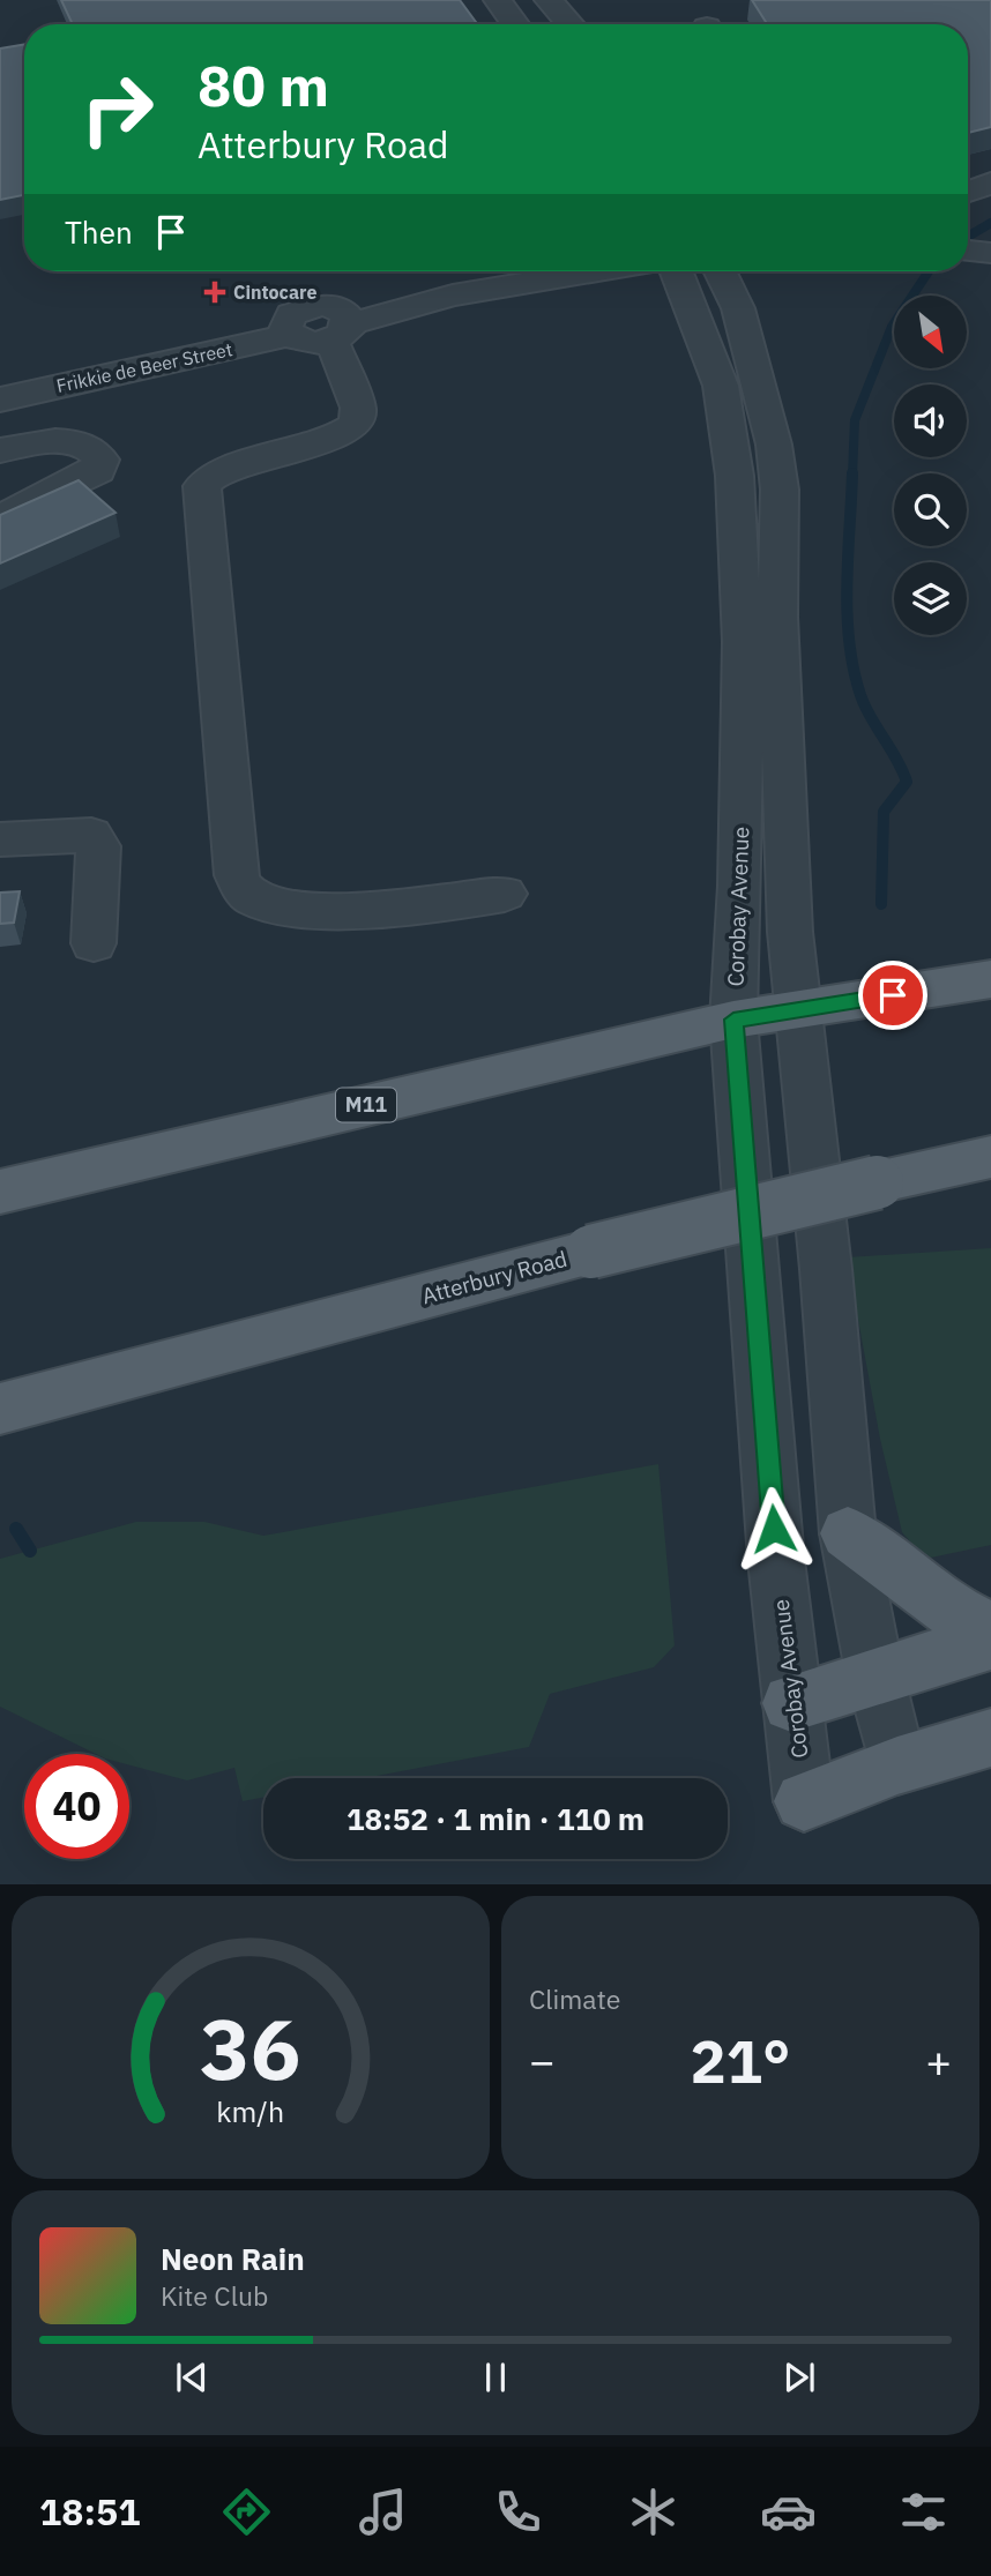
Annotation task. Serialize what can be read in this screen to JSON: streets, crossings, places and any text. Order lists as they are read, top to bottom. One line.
{"streets":{"main road":["M11","Atterbury Road"],"street":["Frikkie de Beer Street","Corobay Avenue"]},"crossings":[["Corobay Avenue","M11"]],"places":{"health":["Cintocare"]},"north":"bottom right","page":{"turn":["80 m","Atterbury Road"],"then":"Then","limit":"40","trip":"18:52 · 1 min · 110 m","tile":"Climate","heat":["−","21°","+"],"song":["Neon Rain","Kite Club"],"tabs":"18:51","gauge":["36","km/h"]}}
